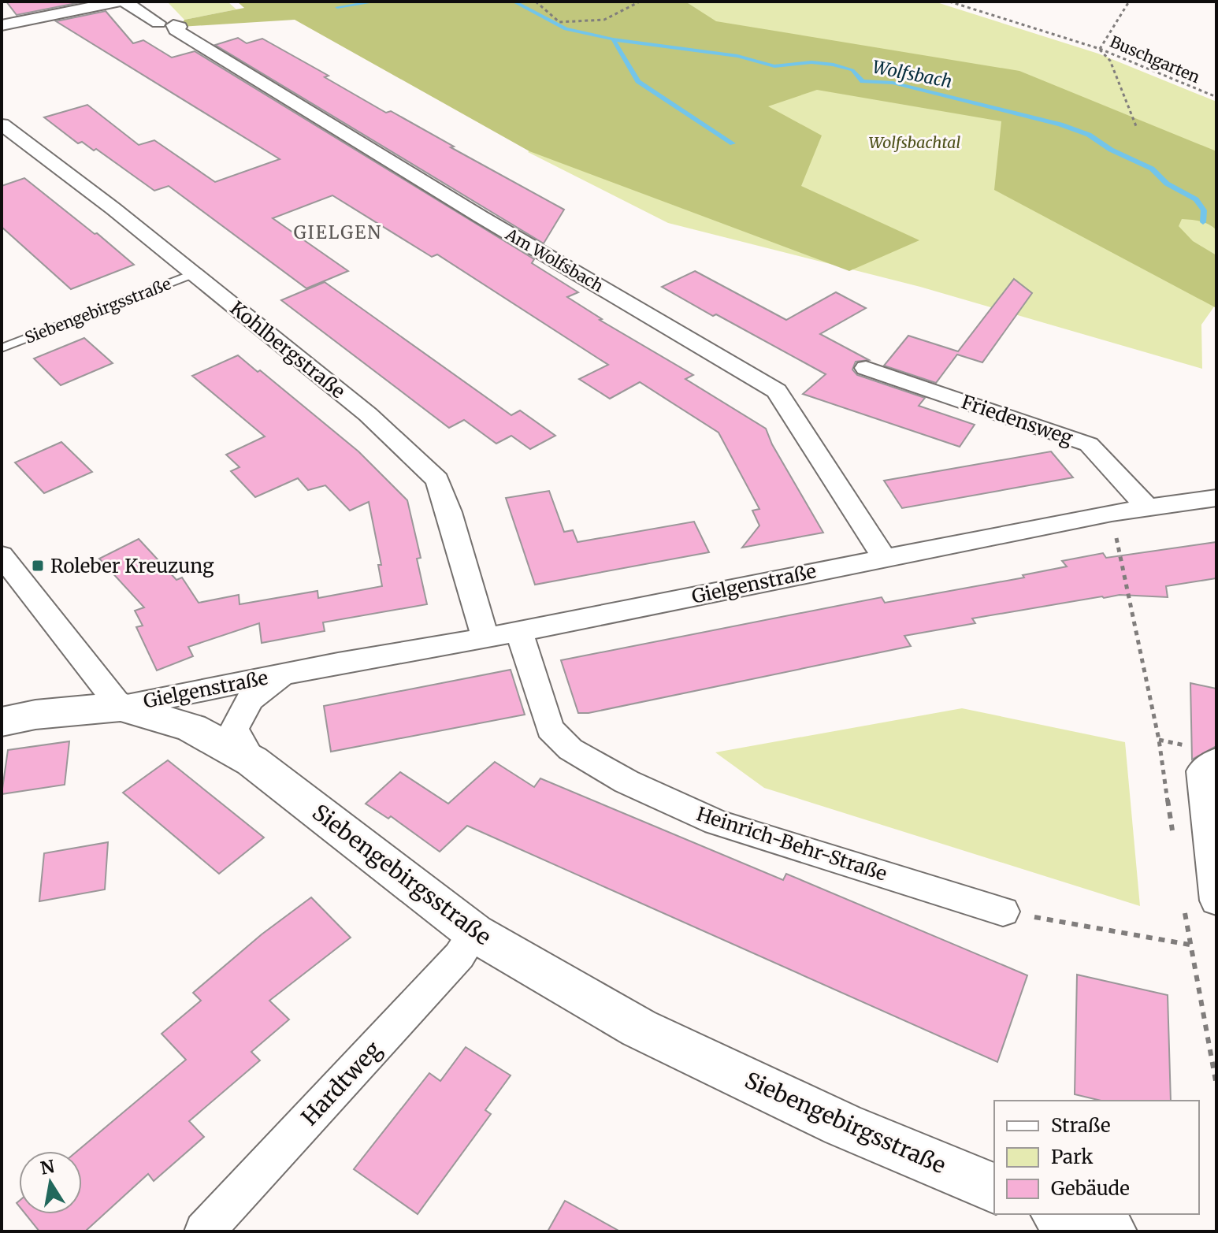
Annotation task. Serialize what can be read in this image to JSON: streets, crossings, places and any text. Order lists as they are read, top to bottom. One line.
{"streets":{"main road":["Siebengebirgsstraße"],"street":["Am Wolfsbach","Kohlbergstraße","Friedensweg","Gielgenstraße","Heinrich-Behr-Straße","Hardtweg"],"path":["Buschgarten"]},"crossings":[["Am Wolfsbach","Gielgenstraße"],["Siebengebirgsstraße","Kohlbergstraße"],["Siebengebirgsstraße","Gielgenstraße"],["Siebengebirgsstraße","Hardtweg"],["Kohlbergstraße","Gielgenstraße"],["Friedensweg","Gielgenstraße"],["Gielgenstraße","Heinrich-Behr-Straße"]],"districts":["GIELGEN"],"water":["Wolfsbach"],"parks":["Wolfsbachtal"],"places":{"transit":["Roleber Kreuzung"]},"legend":["Straße","Park","Gebäude"],"north":"top"}
